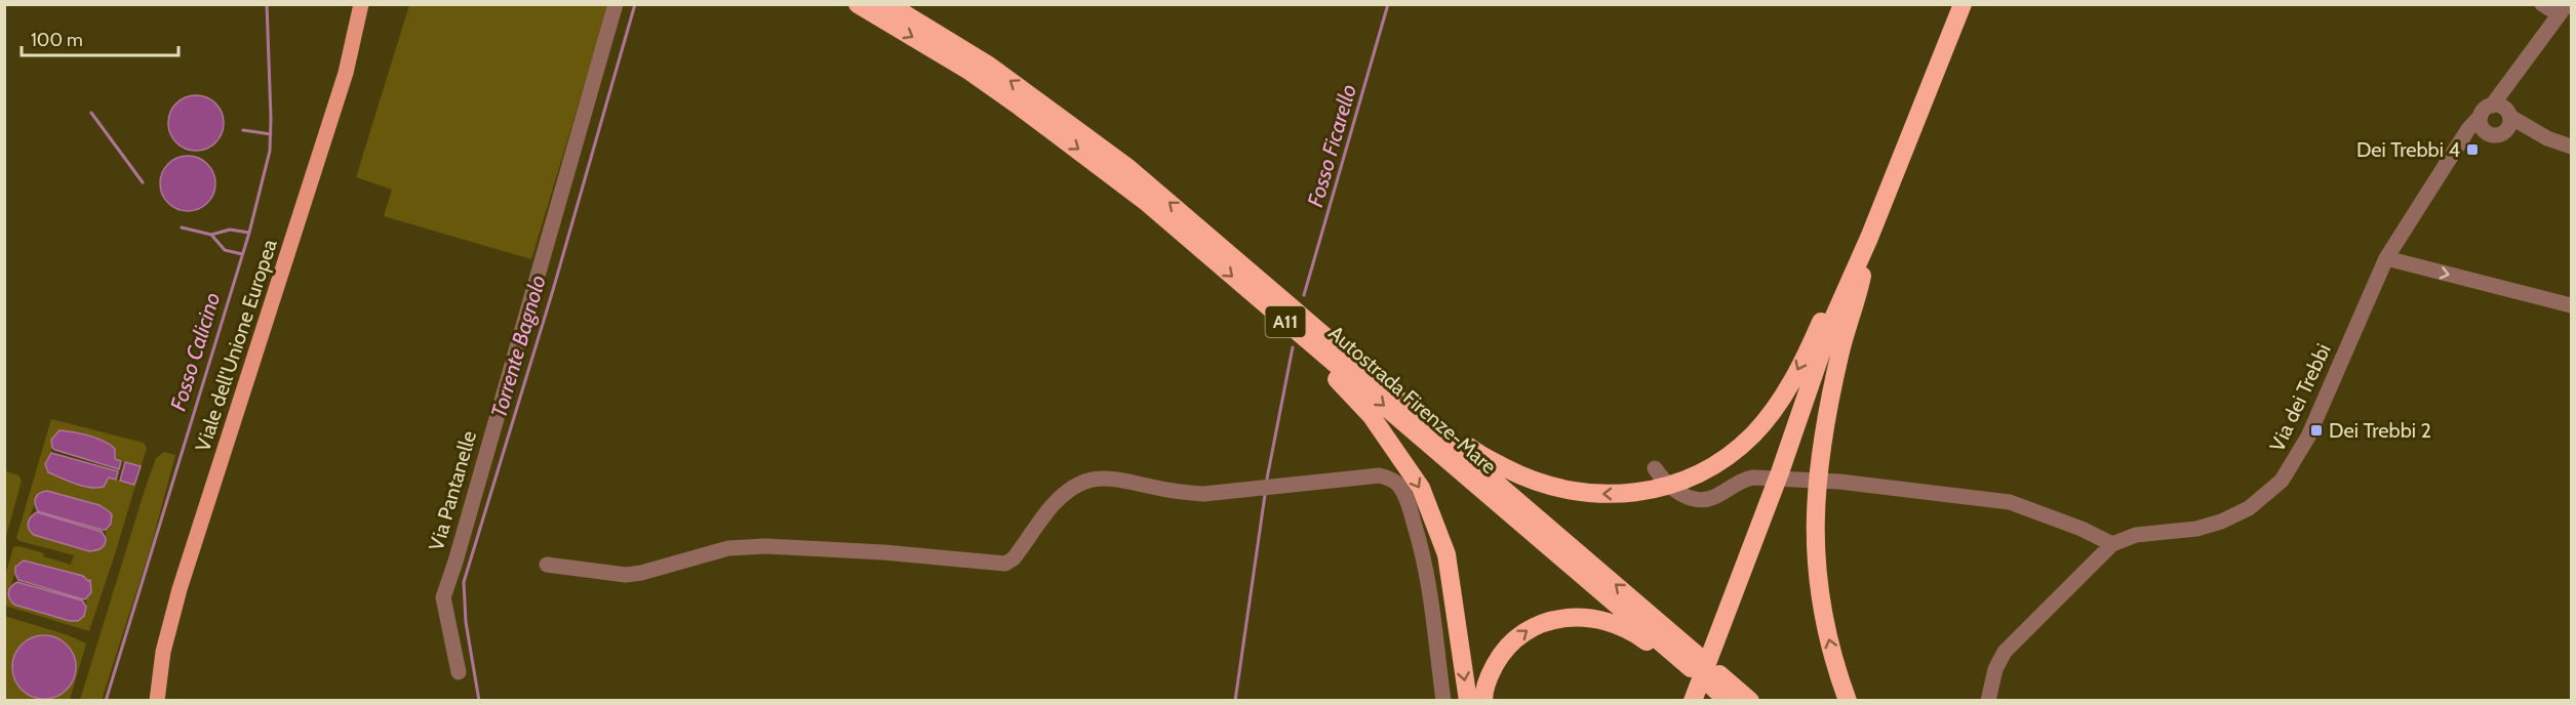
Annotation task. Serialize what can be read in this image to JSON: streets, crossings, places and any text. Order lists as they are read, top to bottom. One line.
{"streets":{"highway":["A11","Autostrada Firenze-Mare"],"main road":["Viale dell'Unione Europea"],"street":["Via dei Trebbi","Via Pantanelle"]},"water":["Fosso Ficarello","Torrente Bagnolo","Fosso Calicino"],"places":{"transit":["Dei Trebbi 4","Dei Trebbi 2"]},"scale_bar":"100 m"}
